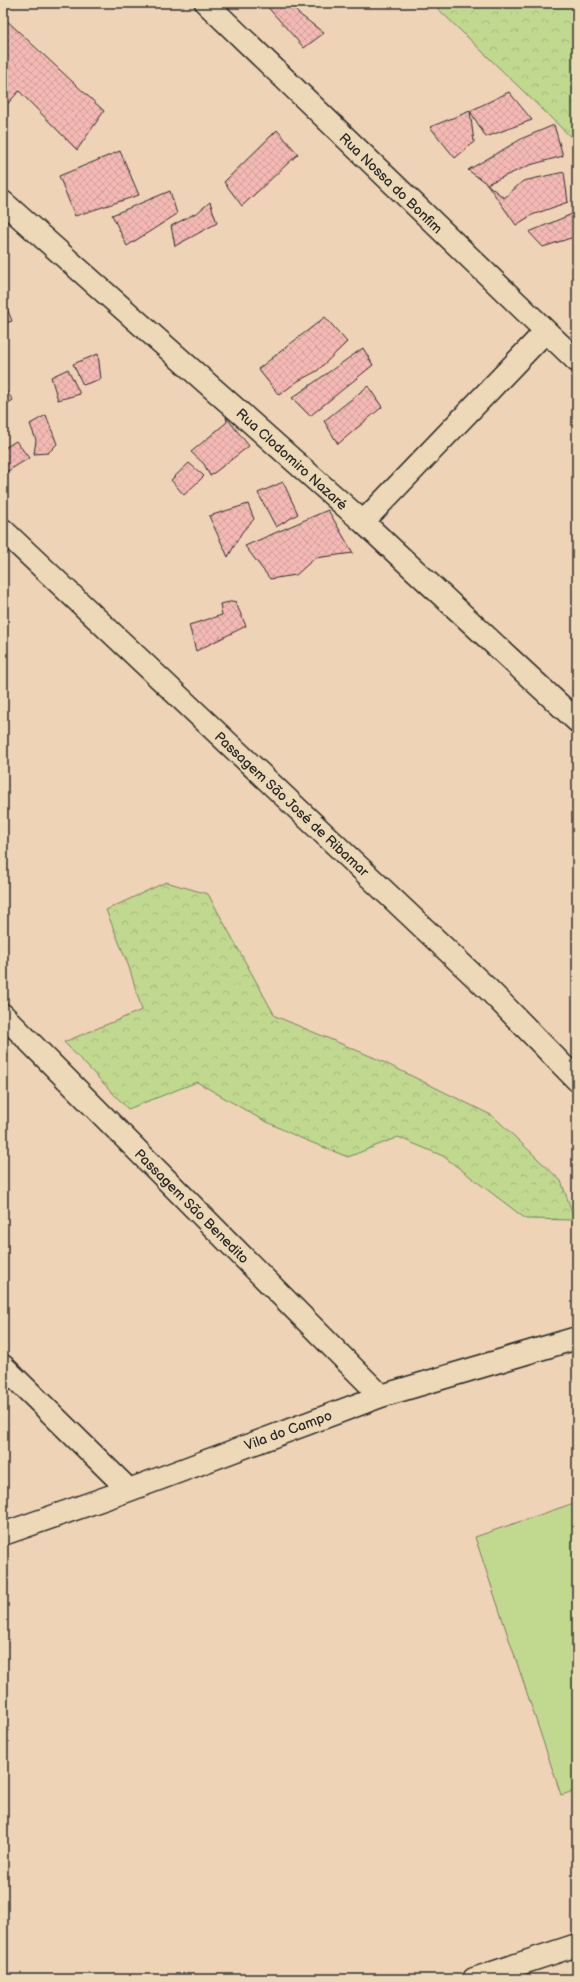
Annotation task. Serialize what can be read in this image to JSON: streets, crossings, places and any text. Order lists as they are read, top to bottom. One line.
{"streets":{"street":["Rua Nossa do Bonfim","Rua Clodomiro Nazaré","Passagem São José de Ribamar","Passagem São Benedito","Vila do Campo"]},"crossings":[["Passagem São Benedito","Vila do Campo"]]}
